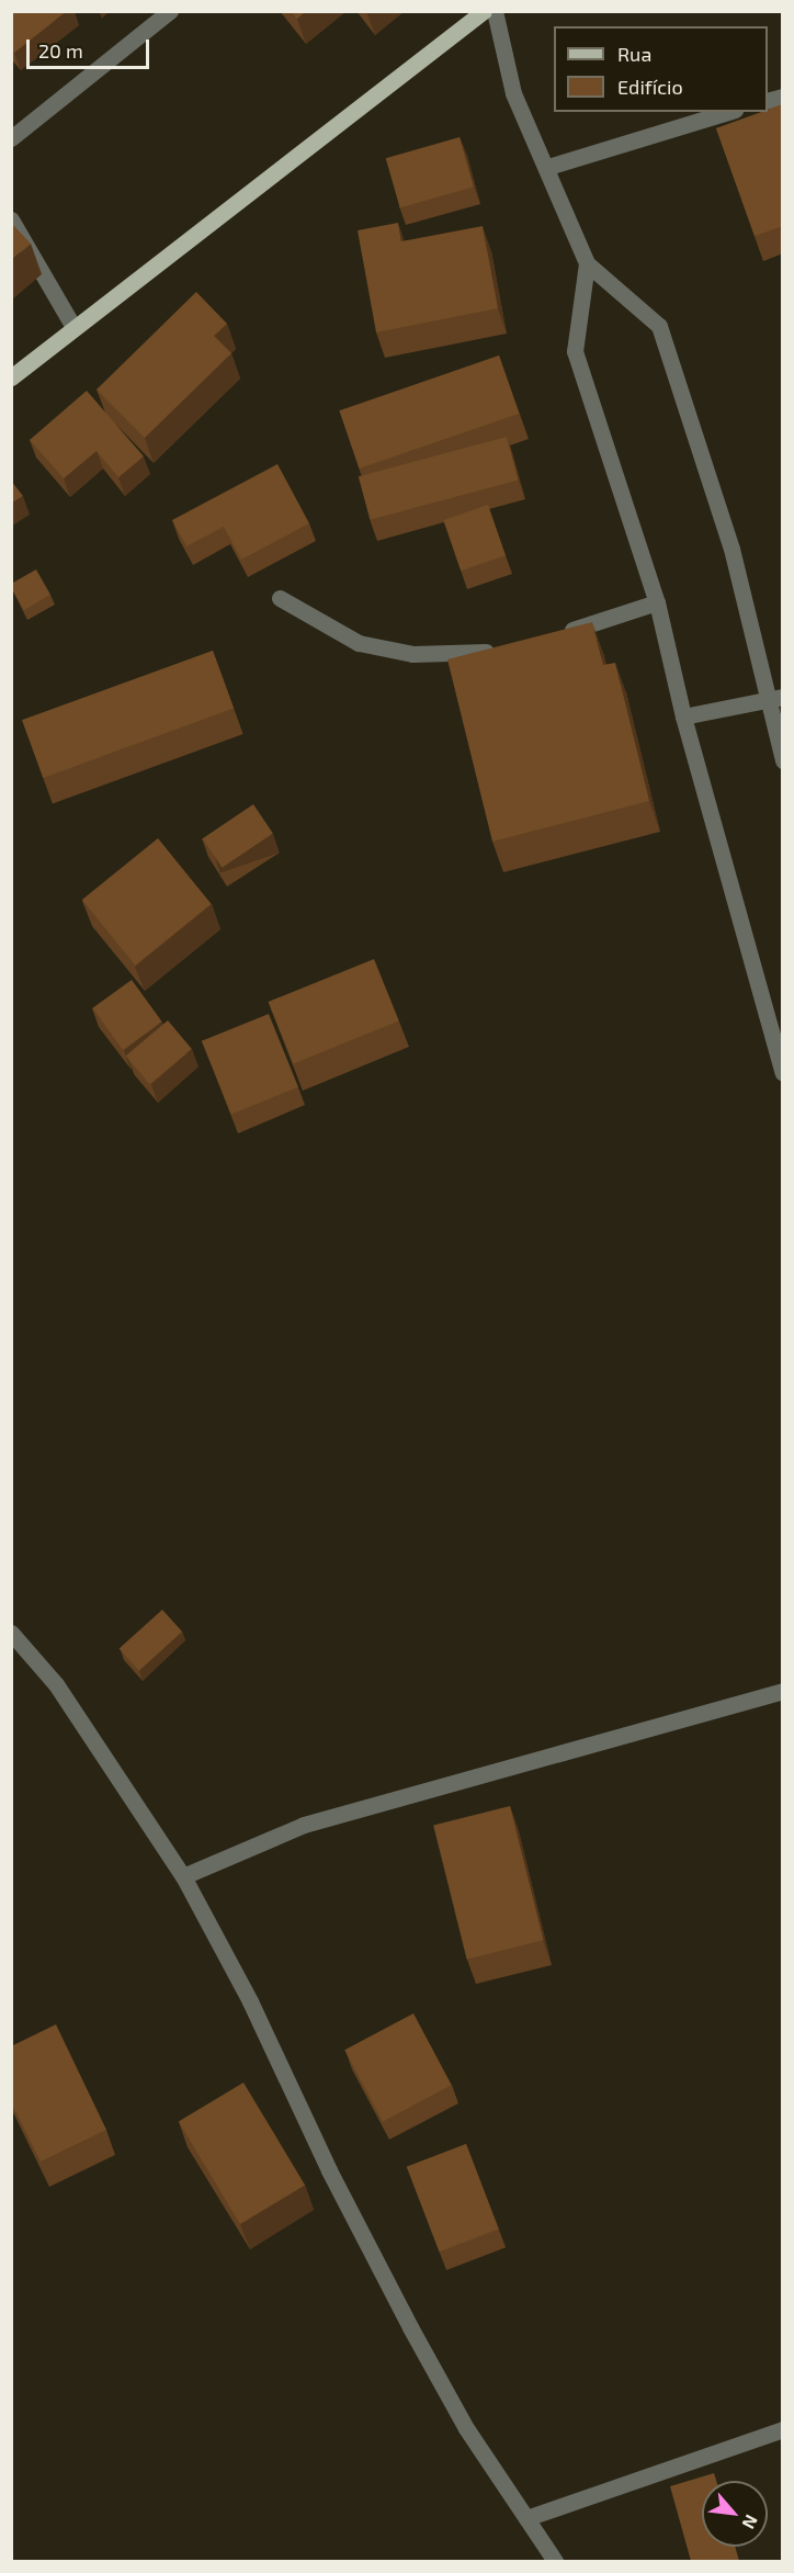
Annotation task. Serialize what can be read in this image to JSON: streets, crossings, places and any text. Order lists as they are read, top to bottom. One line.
{"legend":["Rua","Edifício"],"scale_bar":"20 m","north":"bottom right"}
